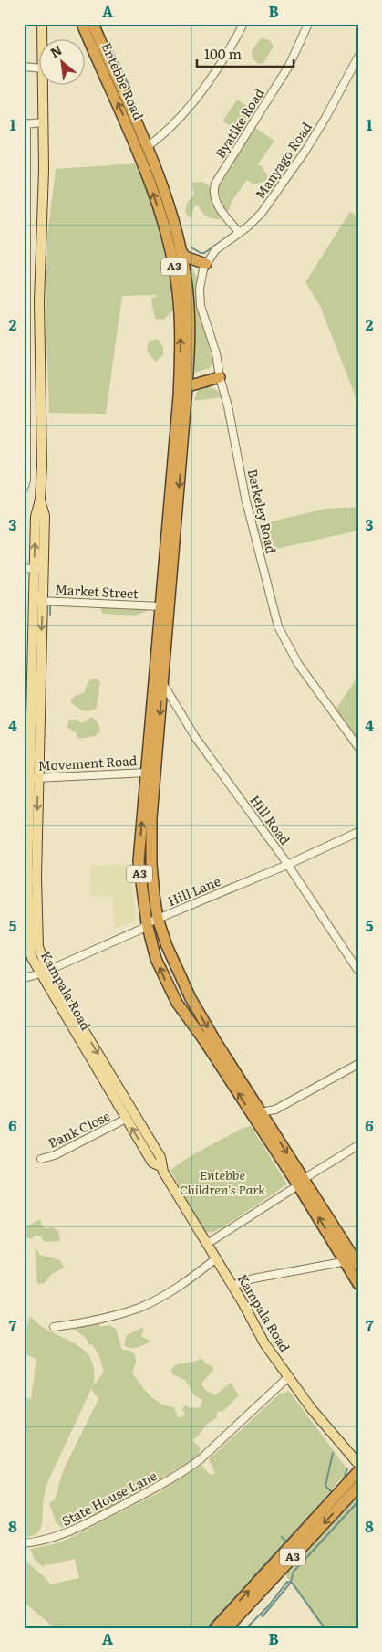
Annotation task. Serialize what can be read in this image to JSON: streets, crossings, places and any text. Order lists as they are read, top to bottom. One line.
{"streets":{"highway":["Entebbe Road","A3"],"main road":["Kampala Road"],"street":["Byatike Road","Manyago Road","Berkeley Road","Market Street","Movement Road","Hill Road","Hill Lane","Bank Close","State House Lane"]},"crossings":[["Entebbe Road","A3"],["Byatike Road","Manyago Road"],["Manyago Road","Berkeley Road"],["A3","Market Street"],["A3","Movement Road"],["A3","Hill Road"],["A3","Hill Lane"],["Market Street","Kampala Road"],["Movement Road","Kampala Road"],["Hill Road","Hill Lane"],["Hill Lane","Kampala Road"],["Kampala Road","Bank Close"],["Kampala Road","State House Lane"]],"parks":["Entebbe Children's Park"],"scale_bar":"100 m","north":"top left","grid":{"columns":["A","B"],"rows":["1","2","3","4","5","6","7","8"]}}
